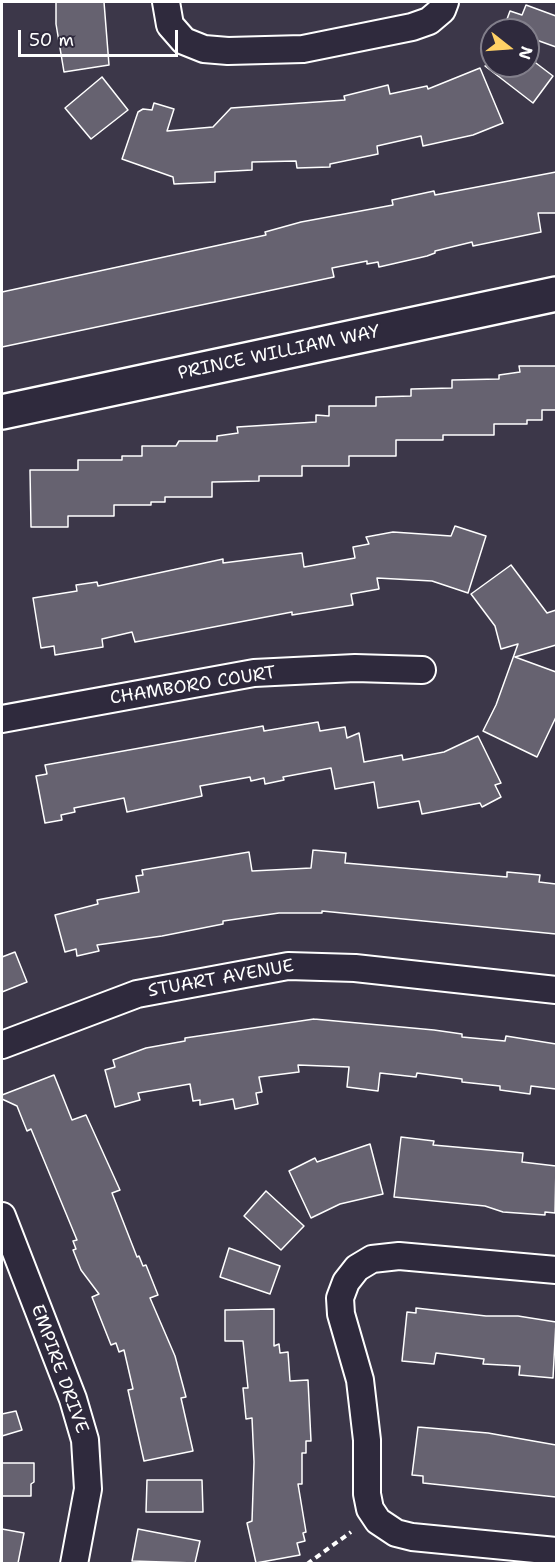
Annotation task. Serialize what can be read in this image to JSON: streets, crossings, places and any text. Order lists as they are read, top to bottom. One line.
{"streets":{"street":["PRINCE WILLIAM WAY","CHAMBORO COURT","STUART AVENUE","EMPIRE DRIVE"]},"scale_bar":"50 m","north":"right"}
